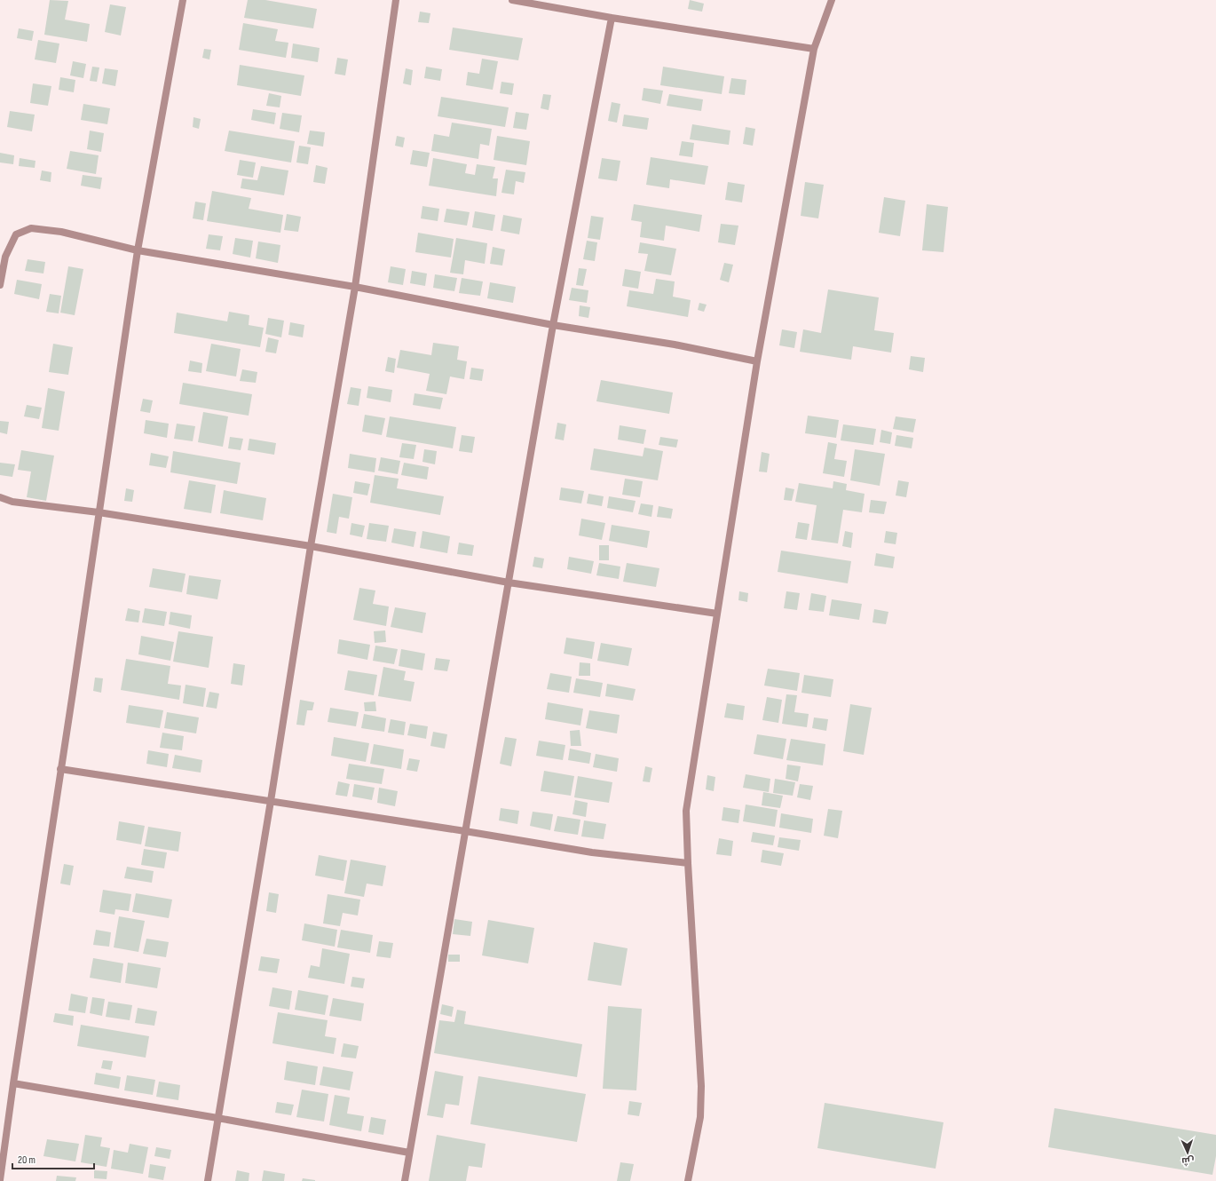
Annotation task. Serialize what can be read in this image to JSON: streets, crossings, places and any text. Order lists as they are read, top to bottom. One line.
{"scale_bar":"20 m","north":"bottom"}
